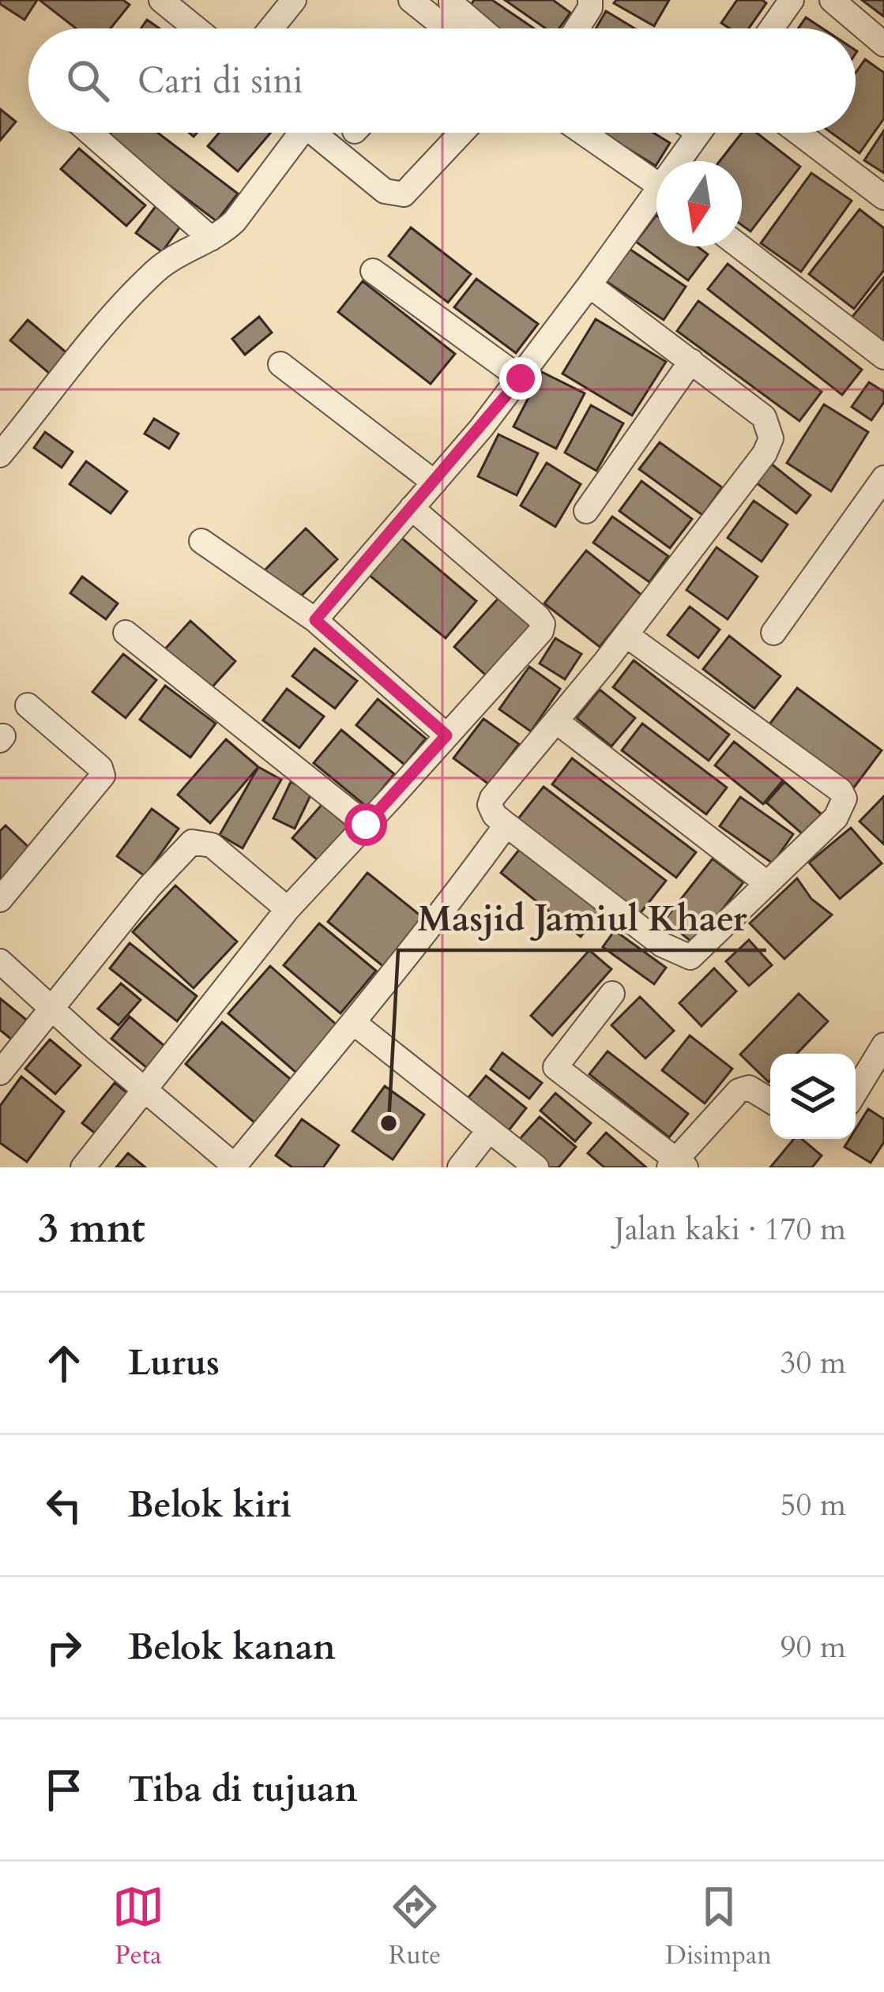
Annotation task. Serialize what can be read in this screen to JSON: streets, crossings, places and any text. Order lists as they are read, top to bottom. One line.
{"places":["Masjid Jamiul Khaer"],"north":"bottom","page":{"search":"Cari di sini","heading":["3 mnt","Jalan kaki · 170 m"],"list":[["Lurus","30 m"],["Belok kiri","50 m"],["Belok kanan","90 m"],"Tiba di tujuan"],"nav":["Peta","Rute","Disimpan"]}}
